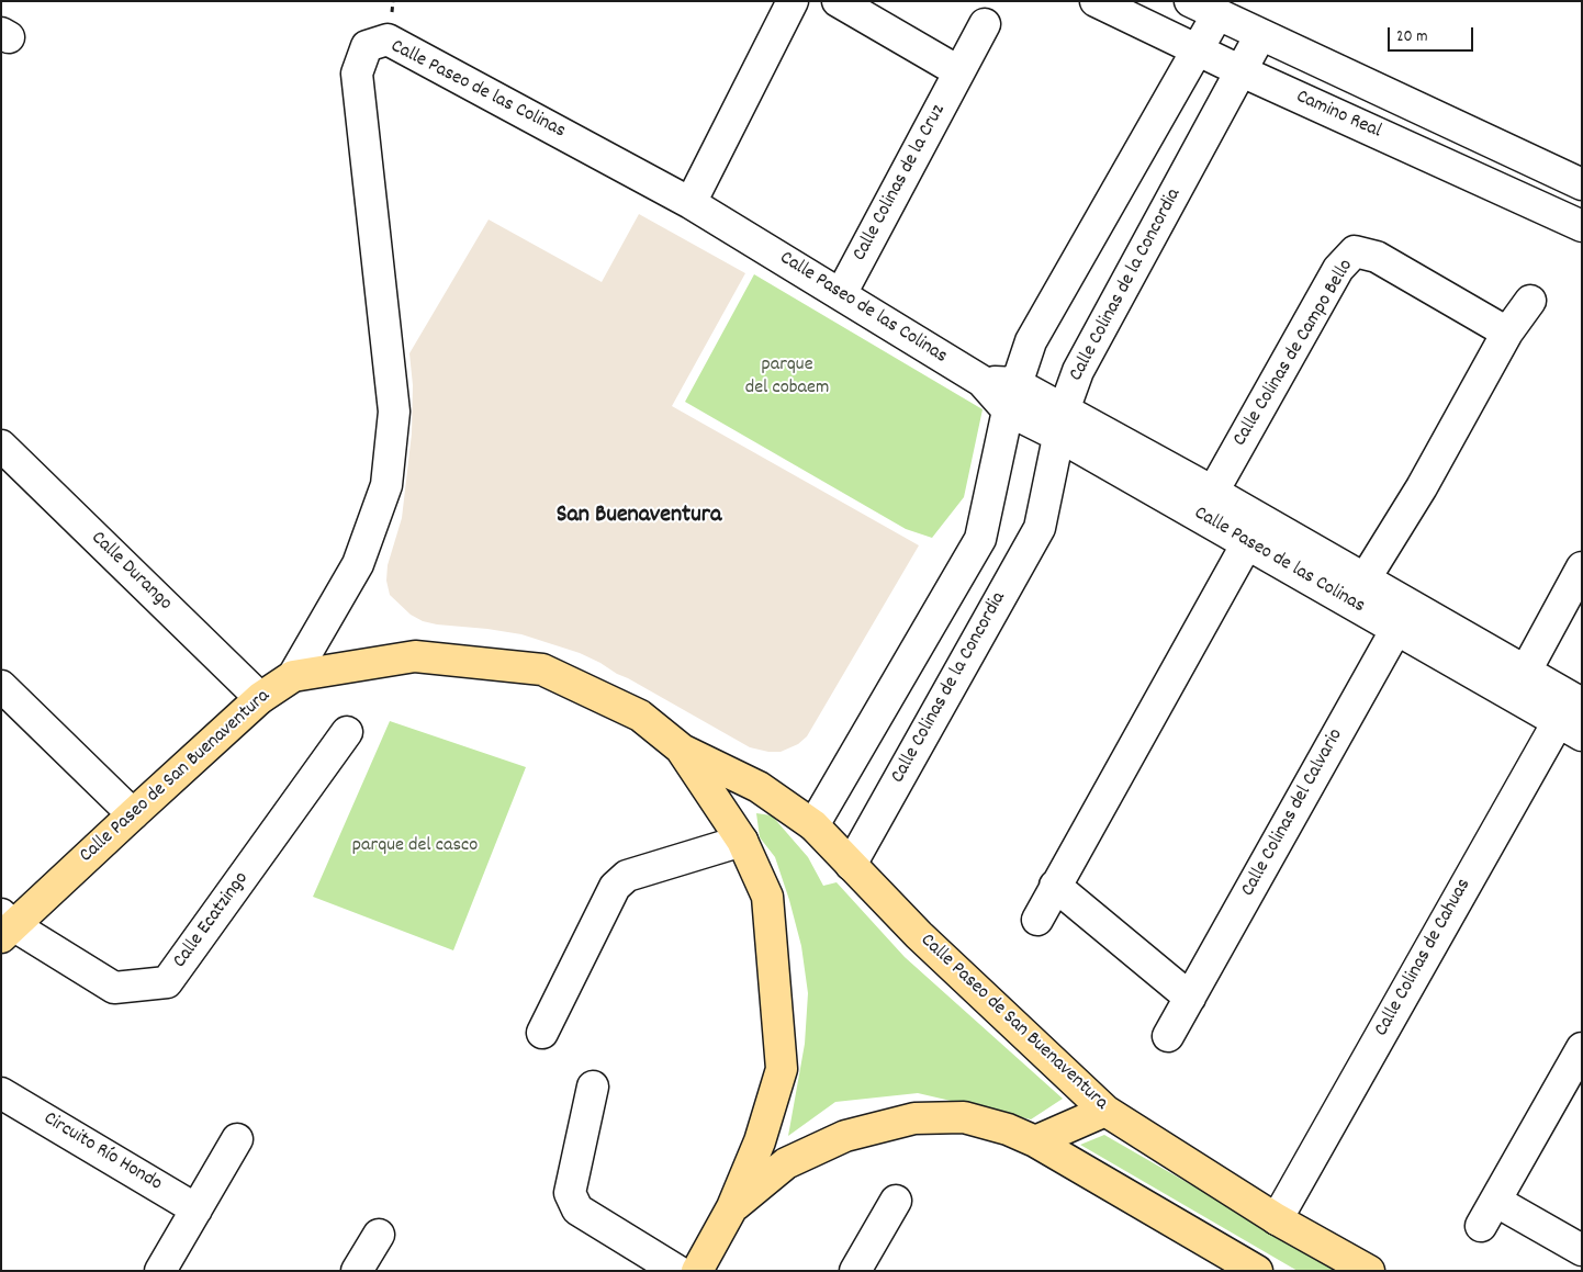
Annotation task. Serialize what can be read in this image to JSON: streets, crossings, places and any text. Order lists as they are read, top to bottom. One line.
{"streets":{"main road":["Calle Paseo de San Buenaventura"],"street":["Calle Paseo de las Colinas","Camino Real","Calle Colinas de la Cruz","Calle Colinas de la Concordia","Calle Colinas de Campo Bello","Calle Durango","Calle Colinas del Calvario","Calle Ecatzingo","Calle Colinas de Cahuas","Circuito Río Hondo"]},"crossings":[["Calle Paseo de las Colinas","Calle Colinas de la Cruz"],["Calle Paseo de las Colinas","Calle Colinas de la Concordia"],["Calle Paseo de las Colinas","Calle Colinas de Campo Bello"],["Calle Paseo de las Colinas","Calle Paseo de San Buenaventura"],["Calle Paseo de las Colinas","Calle Colinas del Calvario"],["Calle Paseo de las Colinas","Calle Colinas de Cahuas"],["Camino Real","Calle Colinas de la Concordia"],["Calle Colinas de la Concordia","Calle Paseo de San Buenaventura"],["Calle Durango","Calle Paseo de San Buenaventura"],["Calle Paseo de San Buenaventura","Calle Ecatzingo"],["Calle Paseo de San Buenaventura","Calle Colinas de Cahuas"]],"districts":["San Buenaventura"],"parks":["parque del cobaem","parque del casco"],"scale_bar":"20 m"}
